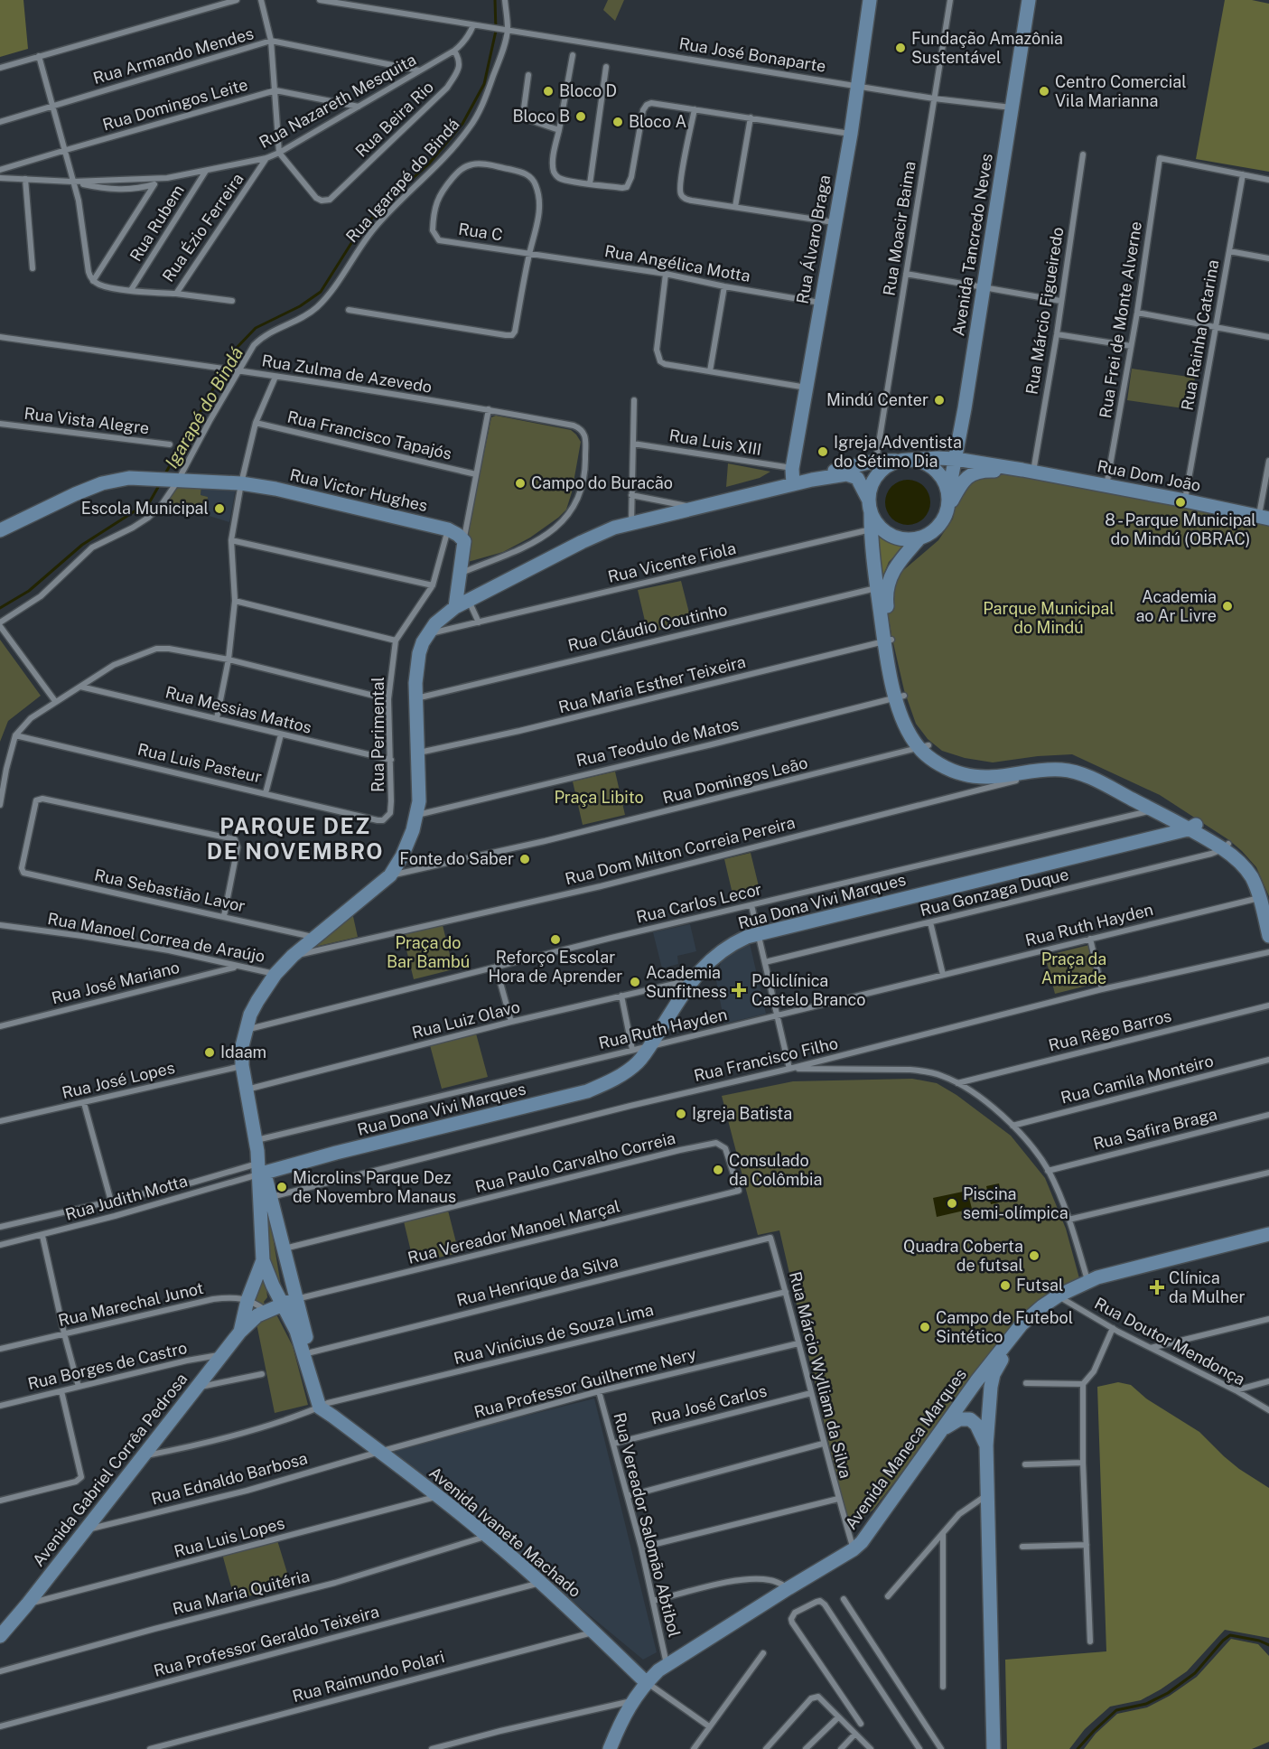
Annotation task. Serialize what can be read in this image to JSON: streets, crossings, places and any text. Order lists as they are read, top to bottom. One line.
{"streets":{"street":["Rua José Bonaparte","Rua Armando Mendes","Rua Nazareth Mesquita","Rua Domingos Leite","Rua Beira Rio","Rua Igarapé do Bindá","Rua Rubem","Rua Ézio Ferreira","Rua Moacir Baima","Rua C","Rua Álvaro Braga","Avenida Tancredo Neves","Rua Angélica Motta","Rua Márcio Figueiredo","Rua Frei de Monte Alverne","Rua Rainha Catarina","Rua Zulma de Azevedo","Rua Vista Alegre","Rua Francisco Tapajós","Rua Luis XIII","Rua Dom João","Rua Victor Hughes","Rua Vicente Fiola","Rua Cláudio Coutinho","Rua Maria Esther Teixeira","Rua Messias Mattos","Rua Perimental","Rua Teodulo de Matos","Rua Luis Pasteur","Rua Domingos Leão","Rua Dom Milton Correia Pereira","Rua Sebastião Lavor","Rua Gonzaga Duque","Rua Dona Vivi Marques","Rua Carlos Lecor","Rua Ruth Hayden","Rua Manoel Correa de Araújo","Rua José Mariano","Rua Luiz Olavo","Rua Rêgo Barros","Rua Francisco Filho","Rua Camila Monteiro","Rua José Lopes","Rua Safira Braga","Rua Paulo Carvalho Correia","Rua Judith Motta","Rua Vereador Manoel Marçal","Rua Henrique da Silva","Rua Marechal Junot","Rua Vinícius de Souza Lima","Rua Doutor Mendonça","Rua Borges de Castro","Rua Márcio Wylliam da Silva","Rua Professor Guilherme Nery","Rua José Carlos","Avenida Maneca Marques","Avenida Gabriel Corrêa Pedrosa","Rua Ednaldo Barbosa","Rua Vereador Salomão Abtibol","Avenida Ivanete Machado","Rua Luis Lopes","Rua Maria Quitéria","Rua Professor Geraldo Teixeira","Rua Raimundo Polari"]},"crossings":[["Rua José Bonaparte","Rua Nazareth Mesquita"],["Rua José Bonaparte","Rua Igarapé do Bindá"],["Rua José Bonaparte","Rua Moacir Baima"],["Rua José Bonaparte","Rua Álvaro Braga"],["Rua José Bonaparte","Avenida Tancredo Neves"],["Rua Armando Mendes","Rua Nazareth Mesquita"],["Rua Nazareth Mesquita","Rua Domingos Leite"],["Rua Nazareth Mesquita","Rua Beira Rio"],["Rua Nazareth Mesquita","Rua Rubem"],["Rua Nazareth Mesquita","Rua Ézio Ferreira"],["Rua Igarapé do Bindá","Rua Zulma de Azevedo"],["Rua Igarapé do Bindá","Rua Victor Hughes"],["Rua Rubem","Rua Ézio Ferreira"],["Rua Moacir Baima","Avenida Ivanete Machado"],["Rua C","Rua Angélica Motta"],["Rua Álvaro Braga","Rua Angélica Motta"],["Rua Álvaro Braga","Rua Luis XIII"],["Rua Álvaro Braga","Avenida Ivanete Machado"],["Avenida Tancredo Neves","Rua Dom João"],["Avenida Tancredo Neves","Avenida Ivanete Machado"],["Rua Márcio Figueiredo","Rua Dom João"],["Rua Frei de Monte Alverne","Rua Rainha Catarina"],["Rua Frei de Monte Alverne","Rua Dom João"],["Rua Rainha Catarina","Rua Dom João"],["Rua Dom João","Avenida Ivanete Machado"],["Rua Vicente Fiola","Avenida Ivanete Machado"],["Rua Cláudio Coutinho","Avenida Ivanete Machado"],["Rua Maria Esther Teixeira","Avenida Ivanete Machado"],["Rua Messias Mattos","Rua Perimental"],["Rua Perimental","Rua Luis Pasteur"],["Rua Teodulo de Matos","Avenida Ivanete Machado"],["Rua Domingos Leão","Avenida Ivanete Machado"],["Rua Dom Milton Correia Pereira","Avenida Ivanete Machado"],["Rua Sebastião Lavor","Avenida Ivanete Machado"],["Rua Dona Vivi Marques","Rua Ruth Hayden"],["Rua Dona Vivi Marques","Rua Luiz Olavo"],["Rua Dona Vivi Marques","Rua Judith Motta"],["Rua Dona Vivi Marques","Avenida Ivanete Machado"],["Rua Carlos Lecor","Avenida Ivanete Machado"],["Rua Ruth Hayden","Rua Judith Motta"],["Rua Ruth Hayden","Avenida Ivanete Machado"],["Rua Manoel Correa de Araújo","Rua José Mariano"],["Rua Manoel Correa de Araújo","Avenida Ivanete Machado"],["Rua Luiz Olavo","Avenida Ivanete Machado"],["Rua Francisco Filho","Avenida Ivanete Machado"],["Rua José Lopes","Avenida Ivanete Machado"],["Rua Paulo Carvalho Correia","Rua Vereador Manoel Marçal"],["Rua Paulo Carvalho Correia","Avenida Ivanete Machado"],["Rua Judith Motta","Avenida Ivanete Machado"],["Rua Vereador Manoel Marçal","Avenida Gabriel Corrêa Pedrosa"],["Rua Vereador Manoel Marçal","Avenida Ivanete Machado"],["Rua Henrique da Silva","Rua Márcio Wylliam da Silva"],["Rua Henrique da Silva","Avenida Ivanete Machado"],["Rua Marechal Junot","Avenida Gabriel Corrêa Pedrosa"],["Rua Vinícius de Souza Lima","Rua Márcio Wylliam da Silva"],["Rua Vinícius de Souza Lima","Avenida Gabriel Corrêa Pedrosa"],["Rua Vinícius de Souza Lima","Avenida Ivanete Machado"],["Rua Doutor Mendonça","Avenida Maneca Marques"],["Rua Borges de Castro","Avenida Gabriel Corrêa Pedrosa"],["Rua Márcio Wylliam da Silva","Rua Professor Guilherme Nery"],["Rua Márcio Wylliam da Silva","Rua José Carlos"],["Rua Márcio Wylliam da Silva","Avenida Maneca Marques"],["Rua Professor Guilherme Nery","Rua Ednaldo Barbosa"],["Rua Professor Guilherme Nery","Rua Vereador Salomão Abtibol"],["Rua Professor Guilherme Nery","Avenida Ivanete Machado"],["Rua José Carlos","Rua Vereador Salomão Abtibol"],["Avenida Maneca Marques","Rua Vereador Salomão Abtibol"],["Avenida Maneca Marques","Avenida Ivanete Machado"],["Avenida Gabriel Corrêa Pedrosa","Rua Ednaldo Barbosa"],["Avenida Gabriel Corrêa Pedrosa","Avenida Ivanete Machado"],["Avenida Gabriel Corrêa Pedrosa","Rua Luis Lopes"],["Rua Ednaldo Barbosa","Avenida Ivanete Machado"],["Avenida Ivanete Machado","Rua Luis Lopes"],["Avenida Ivanete Machado","Rua Maria Quitéria"],["Avenida Ivanete Machado","Rua Professor Geraldo Teixeira"],["Avenida Ivanete Machado","Rua Raimundo Polari"]],"districts":["PARQUE DEZ DE NOVEMBRO"],"water":["Igarapé do Bindá"],"parks":["Parque Municipal do Mindú","Praça Libito","Praça do Bar Bambú","Praça da Amizade"],"places":{"other":["Fundação Amazônia Sustentável","Bloco D","Centro Comercial Vila Marianna","Bloco B","Bloco A","Mindú Center","Igreja Adventista do Sétimo Dia","Campo do Buracão","8 - Parque Municipal do Mindú (OBRAC)","Escola Municipal","Academia ao Ar Livre","Fonte do Saber","Reforço Escolar Hora de Aprender","Academia Sunfitness","Idaam","Igreja Batista","Consulado da Colômbia","Microlins Parque Dez de Novembro Manaus","Piscina semi-olímpica","Quadra Coberta de futsal","Futsal","Campo de Futebol Sintético"],"health":["Policlínica Castelo Branco","Clínica da Mulher"]}}
